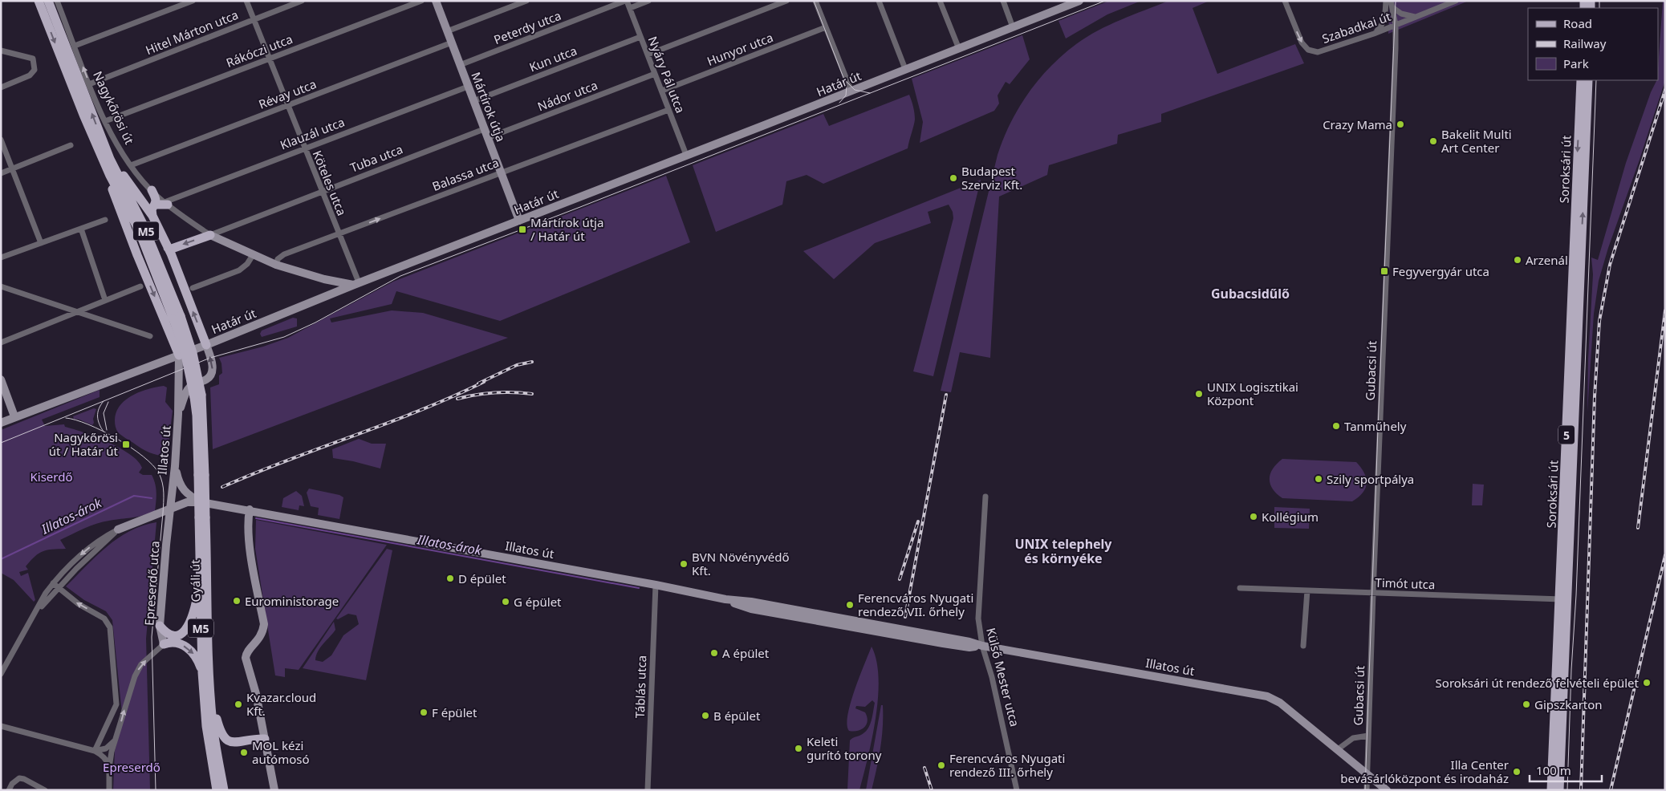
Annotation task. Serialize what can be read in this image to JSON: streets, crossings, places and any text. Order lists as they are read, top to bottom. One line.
{"streets":{"main road":["Nagykőrösi út","Soroksári út","M5","5","Gyáli út"],"street":["Peterdy utca","Szabadkai út","Hitel Márton utca","Hunyor utca","Rákóczi utca","Kun utca","Nyáry Pál utca","Határ út","Révay utca","Nádor utca","Mártírok útja","Klauzál utca","Tuba utca","Balassa utca","Köteles utca","Gubacsi út","Illatos út","Epreserdő utca","Timót utca","Külső Mester utca","Táblás utca"]},"crossings":[["Peterdy utca","Nyáry Pál utca"],["Peterdy utca","Mártírok útja"],["Szabadkai út","Gubacsi út"],["Hitel Márton utca","Nagykőrösi út"],["Hitel Márton utca","Köteles utca"],["Hunyor utca","Nyáry Pál utca"],["Rákóczi utca","Nagykőrösi út"],["Rákóczi utca","Köteles utca"],["Kun utca","Nyáry Pál utca"],["Kun utca","Mártírok útja"],["Nyáry Pál utca","Határ út"],["Nyáry Pál utca","Nádor utca"],["Nyáry Pál utca","Balassa utca"],["Határ út","Mártírok útja"],["Határ út","Köteles utca"],["Határ út","Illatos út"],["Révay utca","Mártírok útja"],["Révay utca","Nagykőrösi út"],["Révay utca","Köteles utca"],["Nádor utca","Mártírok útja"],["Mártírok útja","Klauzál utca"],["Mártírok útja","Tuba utca"],["Mártírok útja","Balassa utca"],["Nagykőrösi út","M5"],["Nagykőrösi út","Gyáli út"],["Klauzál utca","Köteles utca"],["Tuba utca","Köteles utca"],["Soroksári út","Timót utca"],["Balassa utca","Köteles utca"],["M5","Gyáli út"],["Gubacsi út","Illatos út"],["Gubacsi út","Timót utca"],["Illatos út","Epreserdő utca"],["Illatos út","Külső Mester utca"],["Illatos út","Táblás utca"]],"one_way":["Balassa utca"],"districts":["Gubacsidűlő","UNIX telephely és környéke"],"water":["Illatos-árok"],"parks":["Kiserdő","Epreserdő"],"places":{"other":["Crazy Mama","Bakelit Multi Art Center","Budapest Szerviz Kft.","Arzenál","UNIX Logisztikai Központ","Tanműhely","Szily sportpálya","Kollégium","BVN Növényvédő Kft.","D épület","Euroministorage","G épület","Ferencváros Nyugati rendező VII. őrhely","A épület","Soroksári út rendező felvételi épület","Kvazar.cloud Kft.","Gipszkarton","F épület","B épület","Keleti gurító torony","MOL kézi autómosó","Ferencváros Nyugati rendező III. őrhely","Illa Center bevásárlóközpont és irodaház"],"transit":["Mártírok útja / Határ út","Fegyvergyár utca","Nagykőrösi út / Határ út"]},"legend":["Road","Railway","Park"],"scale_bar":"100 m"}
